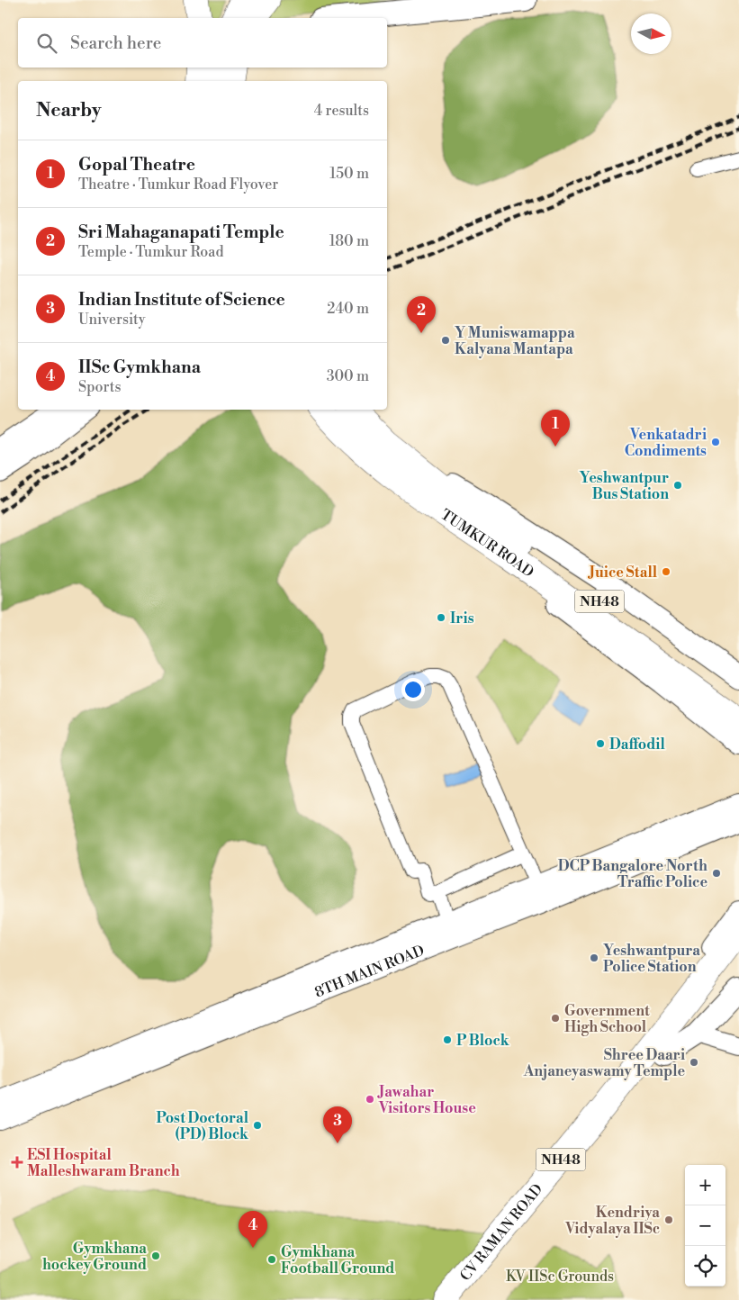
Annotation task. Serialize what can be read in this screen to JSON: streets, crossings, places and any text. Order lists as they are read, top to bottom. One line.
{"streets":{"highway":["TUMKUR ROAD","NH48","CV RAMAN ROAD"],"main road":["8TH MAIN ROAD"]},"crossings":[["TUMKUR ROAD","NH48"],["NH48","CV RAMAN ROAD"]],"parks":["KV IISc Grounds"],"places":{"other":["Y Muniswamappa Kalyana Mantapa","Venkatadri Condiments","Yeshwantpur Bus Station","Juice Stall","Iris","Daffodil","DCP Bangalore North Traffic Police","Yeshwantpura Police Station","Government High School","P Block","Shree Daari Anjaneyaswamy Temple","Jawahar Visitors House","Post Doctoral (PD) Block","Kendriya Vidyalaya IISc","Gymkhana hockey Ground","Gymkhana Football Ground"],"health":["ESI Hospital Malleshwaram Branch"]},"north":"right","page":{"search":"Search here","heading":["Nearby","4 results"],"list":[{"mark":"1","name":"Gopal Theatre","note":"Theatre · Tumkur Road Flyover","value":"150 m"},{"mark":"2","name":"Sri Mahaganapati Temple","note":"Temple · Tumkur Road","value":"180 m"},{"mark":"3","name":"Indian Institute of Science","note":"University","value":"240 m"},{"mark":"4","name":"IISc Gymkhana","note":"Sports","value":"300 m"}],"pins":["2","1","3","4"],"map_buttons":["+","−"]}}
